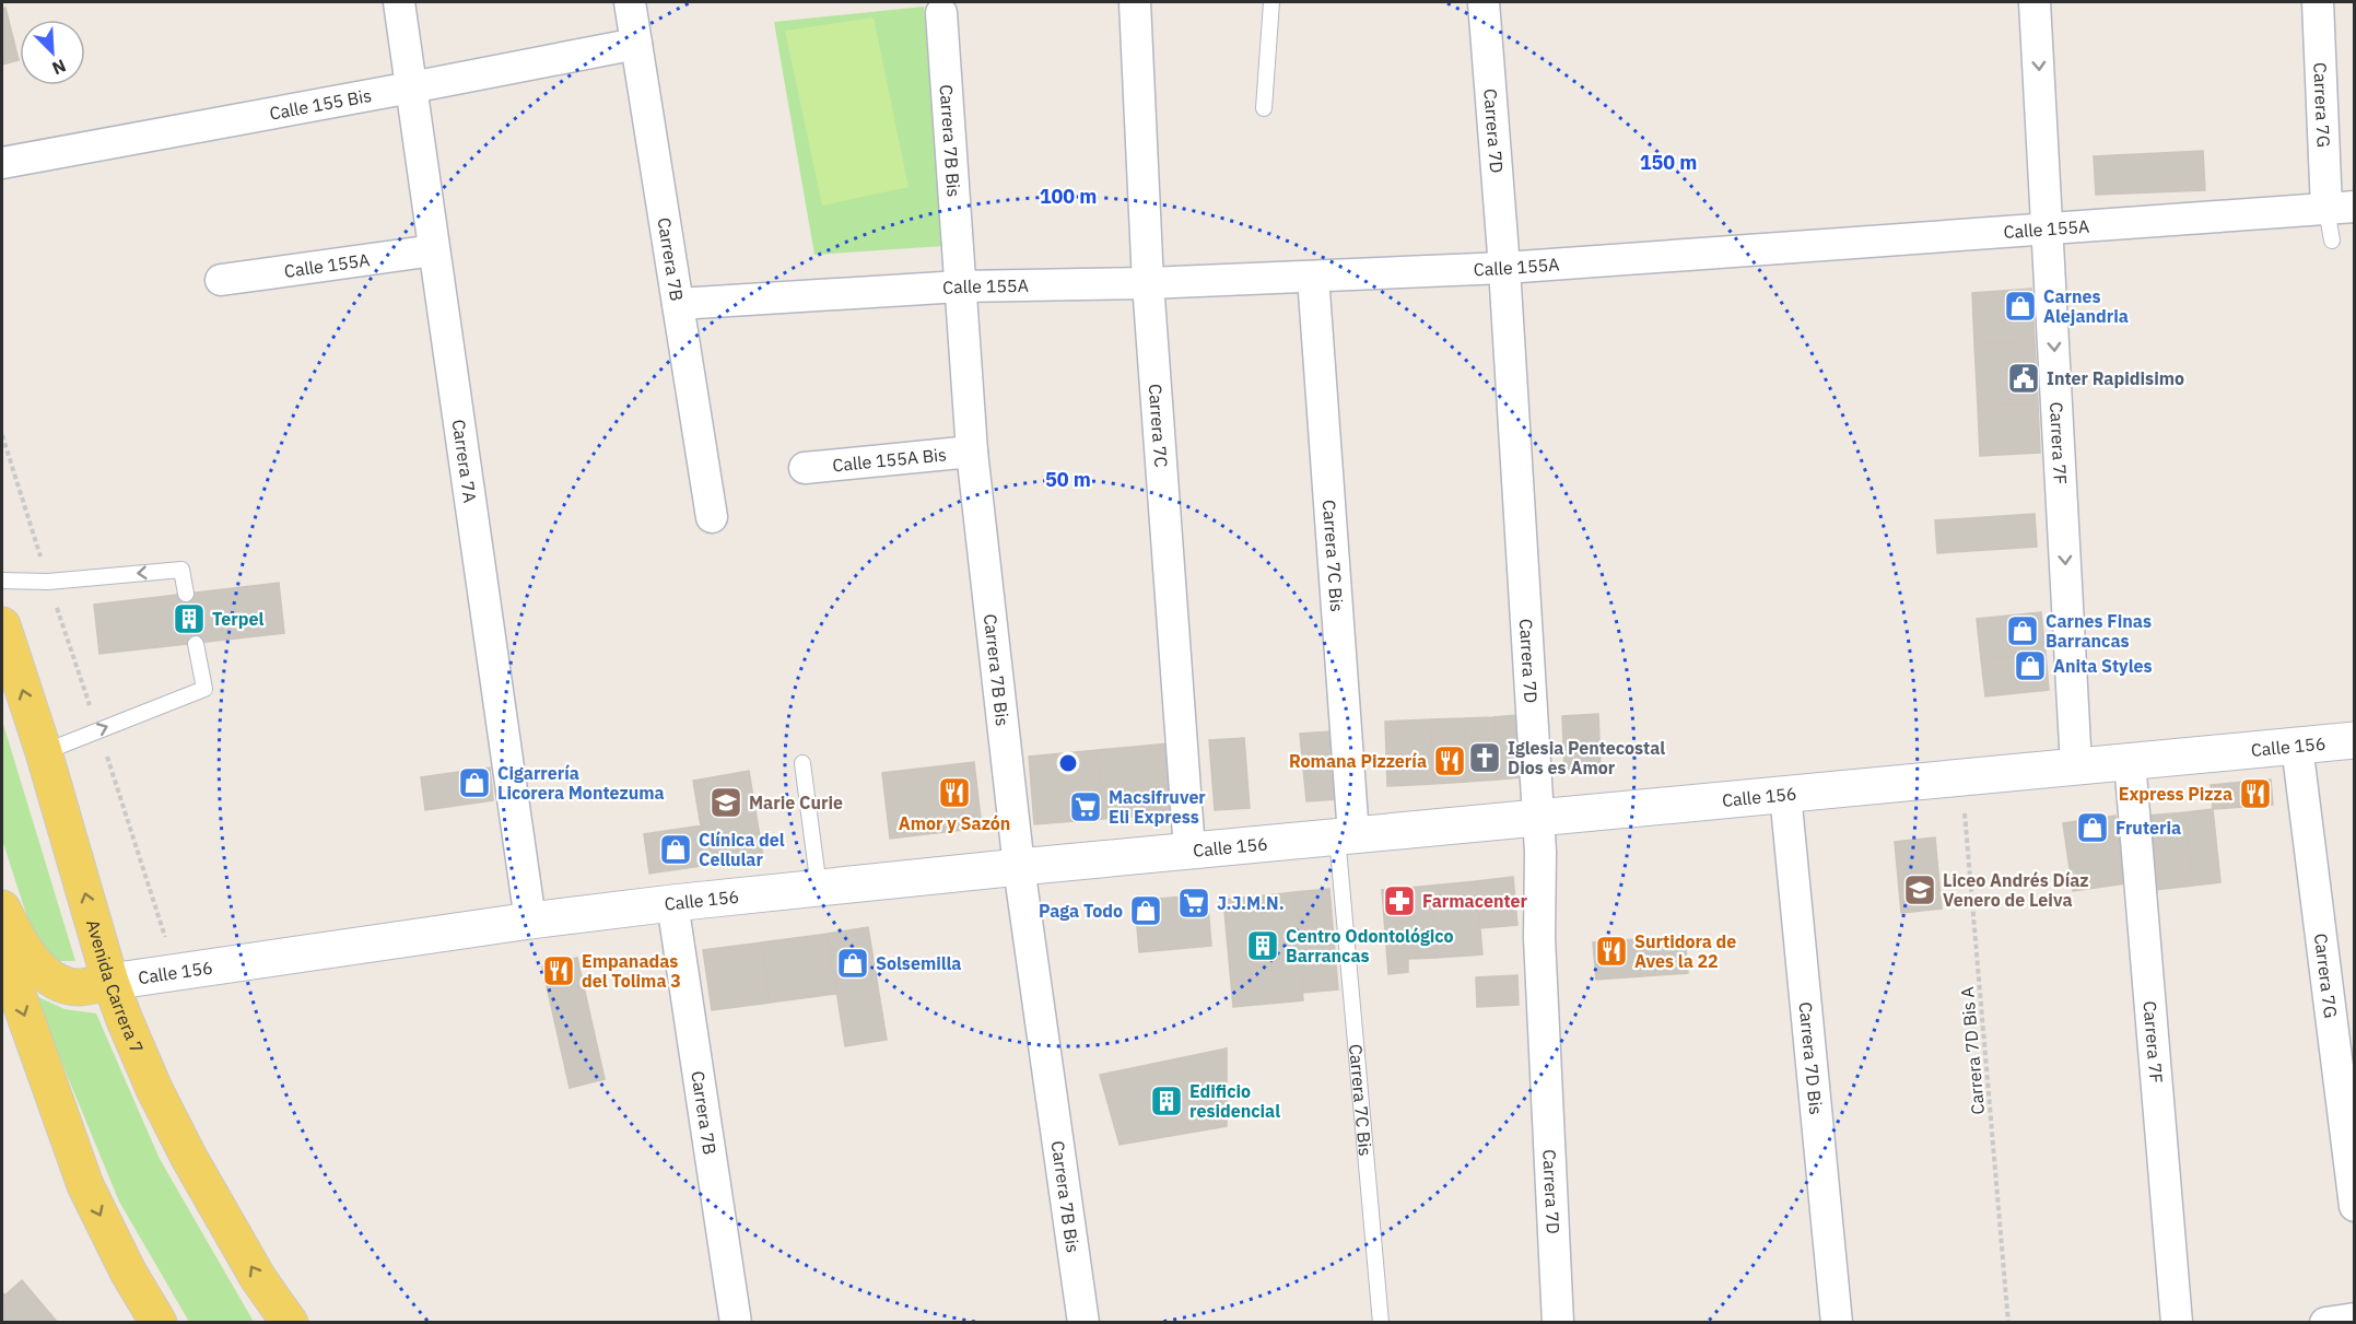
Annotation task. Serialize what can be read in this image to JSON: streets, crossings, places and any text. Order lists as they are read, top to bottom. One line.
{"streets":{"main road":["Avenida Carrera 7"],"street":["Calle 155 Bis","Carrera 7G","Carrera 7D","Carrera 7B Bis","Calle 155A","Carrera 7B","Carrera 7C","Carrera 7F","Calle 155A Bis","Carrera 7A","Carrera 7C Bis","Calle 156","Carrera 7D Bis"],"path":["Carrera 7D Bis A"]},"crossings":[["Calle 155 Bis","Carrera 7B"],["Calle 155 Bis","Carrera 7A"],["Carrera 7G","Calle 155A"],["Carrera 7G","Calle 156"],["Carrera 7D","Calle 155A"],["Carrera 7D","Calle 156"],["Carrera 7B Bis","Calle 155A"],["Carrera 7B Bis","Calle 155A Bis"],["Carrera 7B Bis","Calle 156"],["Calle 155A","Carrera 7B"],["Calle 155A","Carrera 7C"],["Calle 155A","Carrera 7F"],["Calle 155A","Carrera 7A"],["Calle 155A","Carrera 7C Bis"],["Carrera 7B","Calle 156"],["Carrera 7C","Calle 156"],["Carrera 7F","Calle 156"],["Carrera 7A","Calle 156"],["Carrera 7C Bis","Calle 156"],["Calle 156","Avenida Carrera 7"],["Calle 156","Carrera 7D Bis A"],["Calle 156","Carrera 7D Bis"]],"one_way":["Carrera 7F"],"places":{"shop":["Carnes Alejandria","Carnes Finas Barrancas","Anita Styles","Cigarrería Licorera Montezuma","Fruteria","Clínica del Cellular","Paga Todo","Solsemilla"],"public building":["Inter Rapidisimo"],"building":["Terpel","Centro Odontológico Barrancas","Edificio residencial"],"church":["Iglesia Pentecostal Dios es Amor"],"restaurant":["Romana Pizzería","Amor y Sazón","Express Pizza","Surtidora de Aves la 22","Empanadas del Tolima 3"],"school or university":["Marie Curie","Liceo Andrés Díaz Venero de Leiva"],"supermarket":["Macsifruver Eli Express","J.J.M.N."],"pharmacy":["Farmacenter"]},"north":"bottom right","rings":["150 m","100 m","50 m"]}
